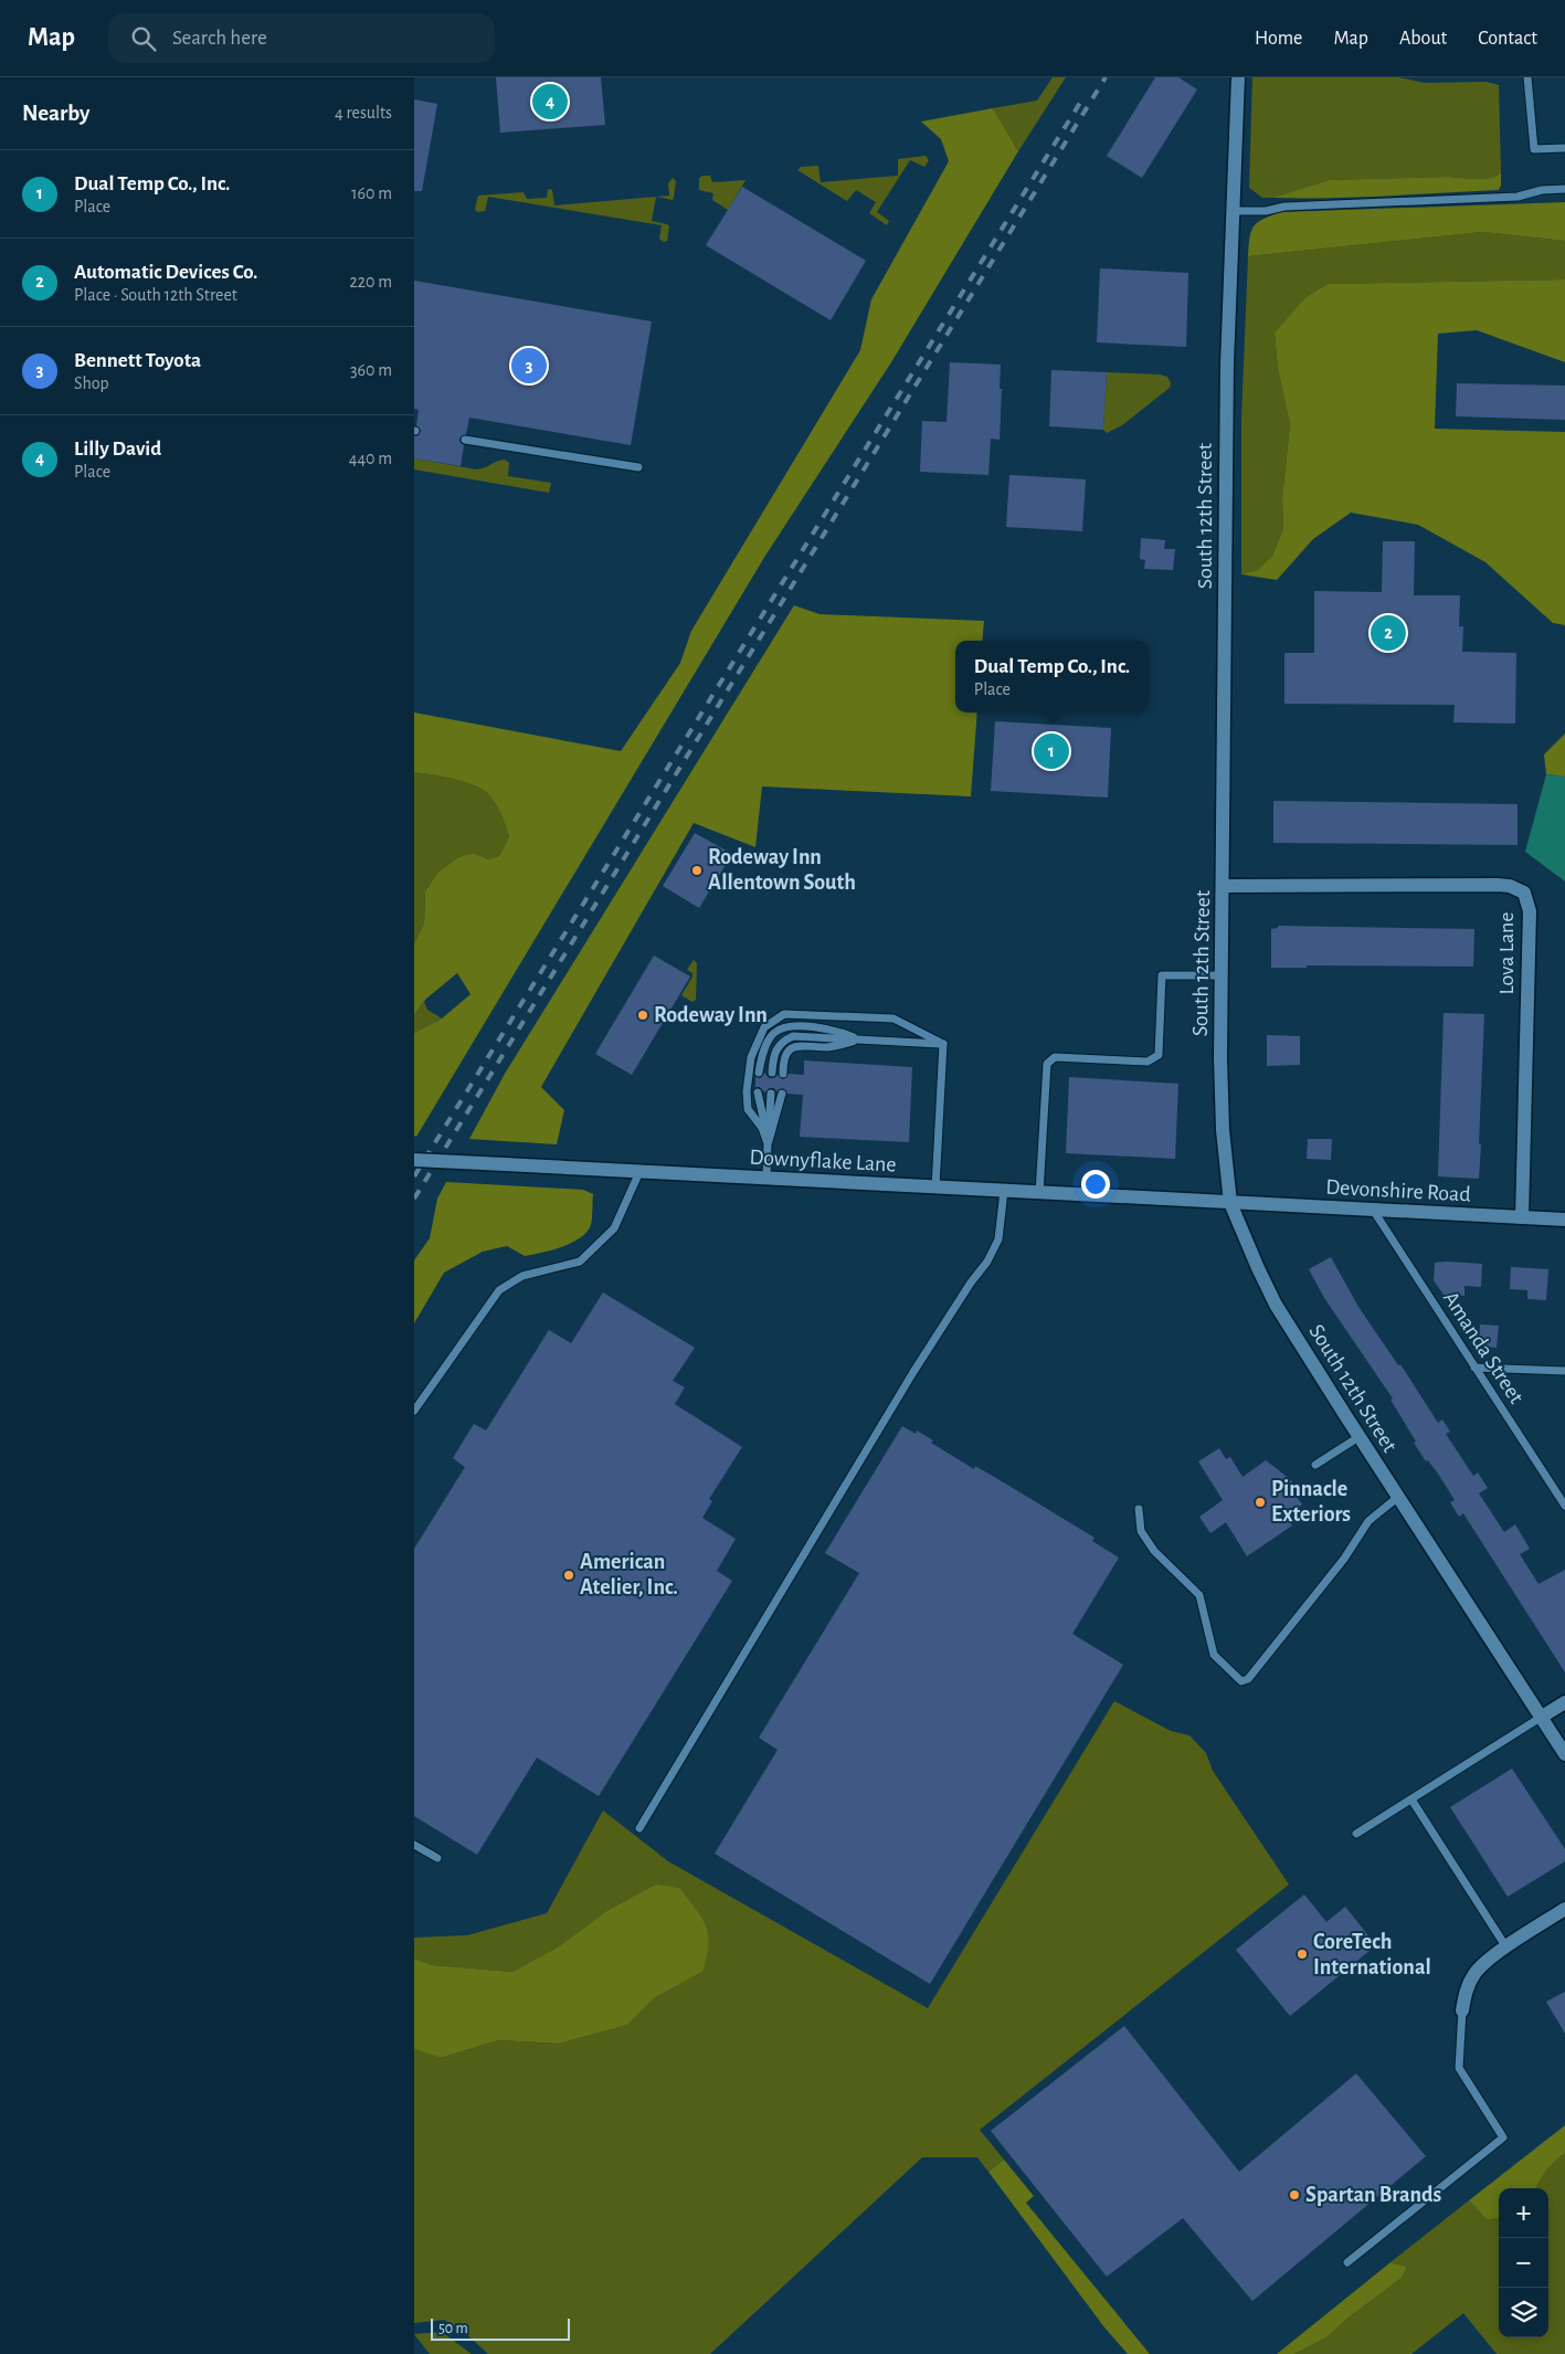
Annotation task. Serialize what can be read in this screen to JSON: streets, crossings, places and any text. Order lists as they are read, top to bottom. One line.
{"streets":{"street":["South 12th Street","Lova Lane","Downyflake Lane","Devonshire Road"],"lane":["Amanda Street"]},"crossings":[["South 12th Street","Lova Lane"],["South 12th Street","Downyflake Lane"],["South 12th Street","Devonshire Road"],["Lova Lane","Devonshire Road"],["Downyflake Lane","Devonshire Road"],["Devonshire Road","Amanda Street"]],"places":["Rodeway Inn Allentown South","Rodeway Inn","Pinnacle Exteriors","American Atelier, Inc.","CoreTech International","Spartan Brands"],"scale_bar":"50 m","page":{"header":"Map","search":"Search here","nav":["Home","Map","About","Contact"],"heading":["Nearby","4 results"],"pins":["4","3","2","1"],"list":[{"mark":"1","name":"Dual Temp Co., Inc.","note":"Place","value":"160 m"},{"mark":"2","name":"Automatic Devices Co.","note":"Place · South 12th Street","value":"220 m"},{"mark":"3","name":"Bennett Toyota","note":"Shop","value":"360 m"},{"mark":"4","name":"Lilly David","note":"Place","value":"440 m"}],"popup":["Dual Temp Co., Inc.","Place"],"map_buttons":["+","−"],"scale":"50 m"}}
